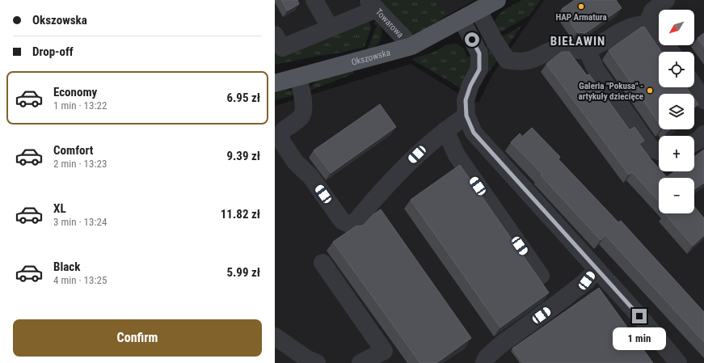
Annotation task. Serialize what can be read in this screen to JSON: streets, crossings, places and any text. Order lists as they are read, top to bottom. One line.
{"streets":{"main road":["Okszowska"],"street":["Towarowa"]},"crossings":[["Towarowa","Okszowska"]],"districts":["BIEŁAWIN"],"places":["HAP Armatura","Galeria \"Pokusa\" - artykuły dziecięce"],"north":"bottom left","page":{"banner":["Okszowska","Drop-off"],"map_buttons":["+","−"],"list":[{"name":"Economy","note":"1 min · 13:22","value":"6.95 zł"},{"name":"Comfort","note":"2 min · 13:23","value":"9.39 zł"},{"name":"XL","note":"3 min · 13:24","value":"11.82 zł"},{"name":"Black","note":"4 min · 13:25","value":"5.99 zł"}],"buttons":"Confirm","bubble":"1 min"}}
